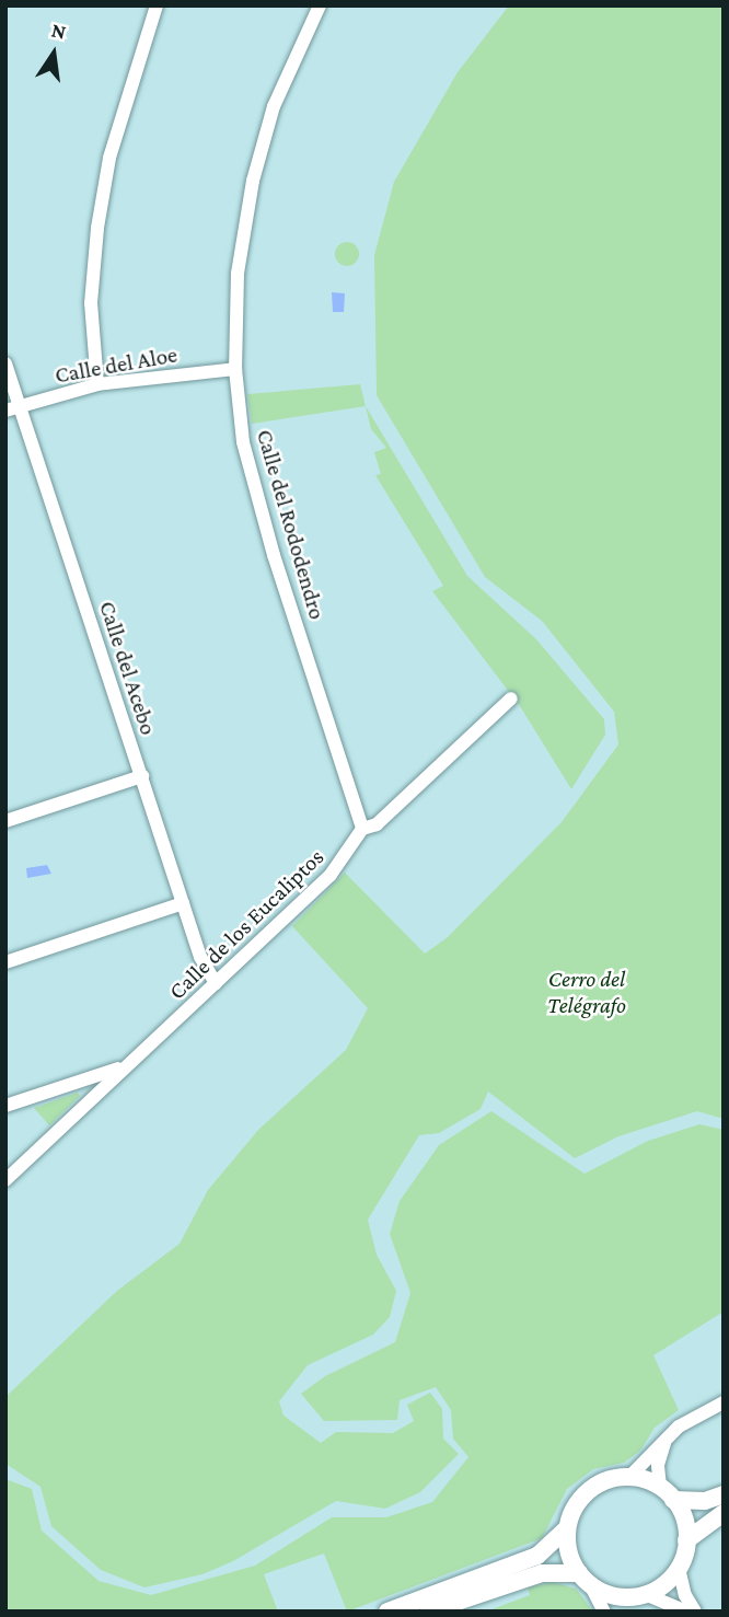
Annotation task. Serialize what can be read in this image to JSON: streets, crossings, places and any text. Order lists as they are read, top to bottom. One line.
{"streets":{"street":["Calle del Aloe","Calle del Rododendro","Calle del Acebo","Calle de los Eucaliptos"]},"crossings":[["Calle del Aloe","Calle del Rododendro"],["Calle del Aloe","Calle del Acebo"],["Calle del Rododendro","Calle de los Eucaliptos"],["Calle del Acebo","Calle de los Eucaliptos"]],"parks":["Cerro del Telégrafo"],"north":"top"}
